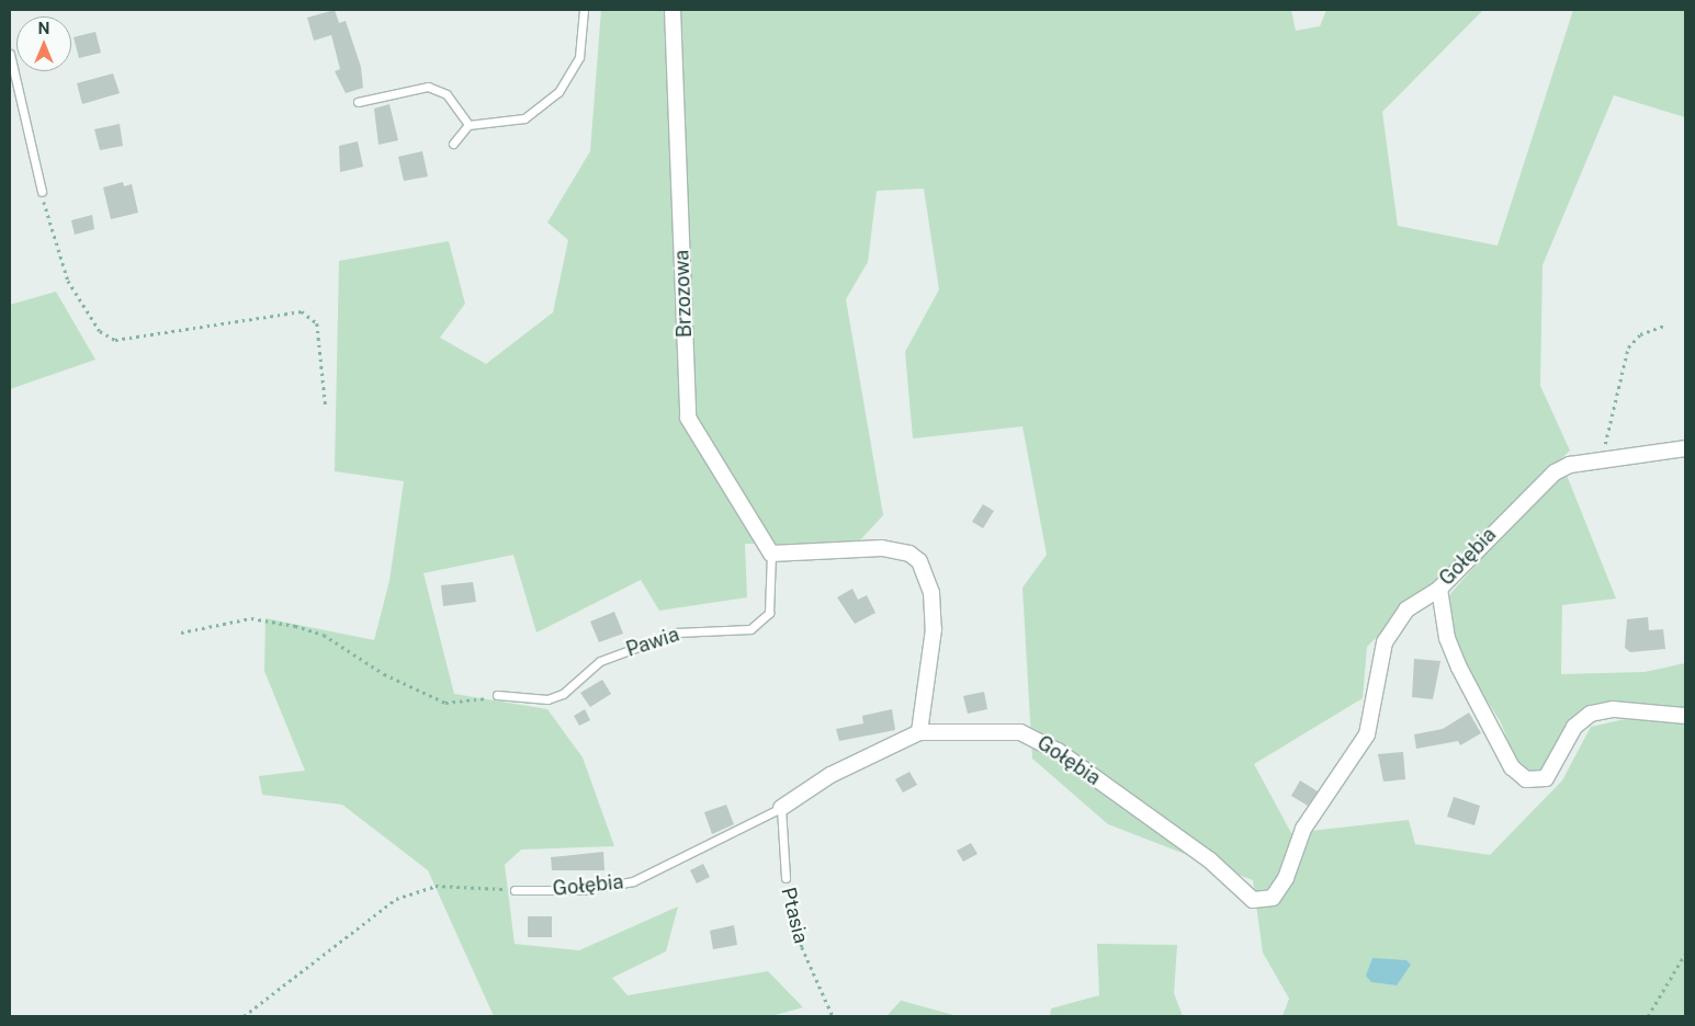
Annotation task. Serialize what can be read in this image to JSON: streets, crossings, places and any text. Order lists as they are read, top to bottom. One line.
{"streets":{"street":["Brzozowa","Gołębia"],"lane":["Pawia","Ptasia"]},"crossings":[["Brzozowa","Pawia"],["Gołębia","Ptasia"]],"north":"top"}
